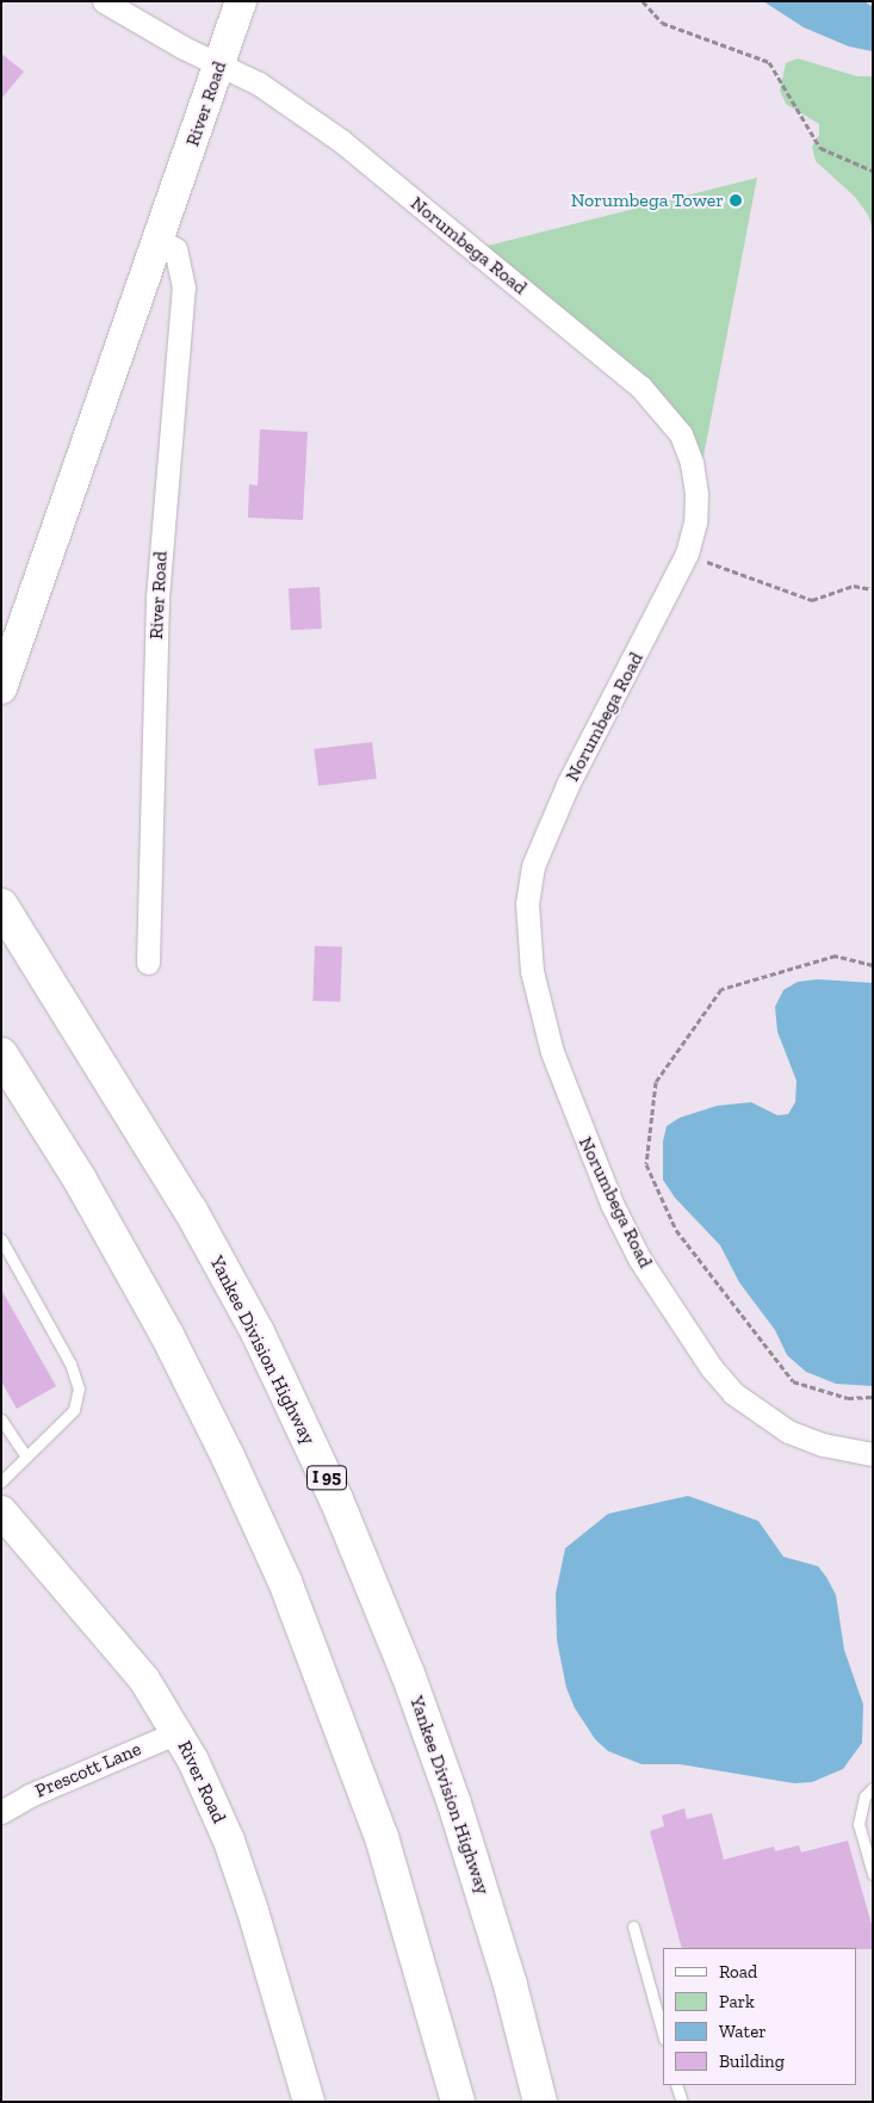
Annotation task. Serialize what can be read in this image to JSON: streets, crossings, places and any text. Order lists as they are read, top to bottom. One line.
{"streets":{"highway":["Yankee Division Highway","I 95"],"main road":["River Road"],"street":["Norumbega Road","Prescott Lane"]},"crossings":[["River Road","Norumbega Road"],["River Road","Prescott Lane"]],"places":["Norumbega Tower"],"legend":["Road","Park","Water","Building"]}
